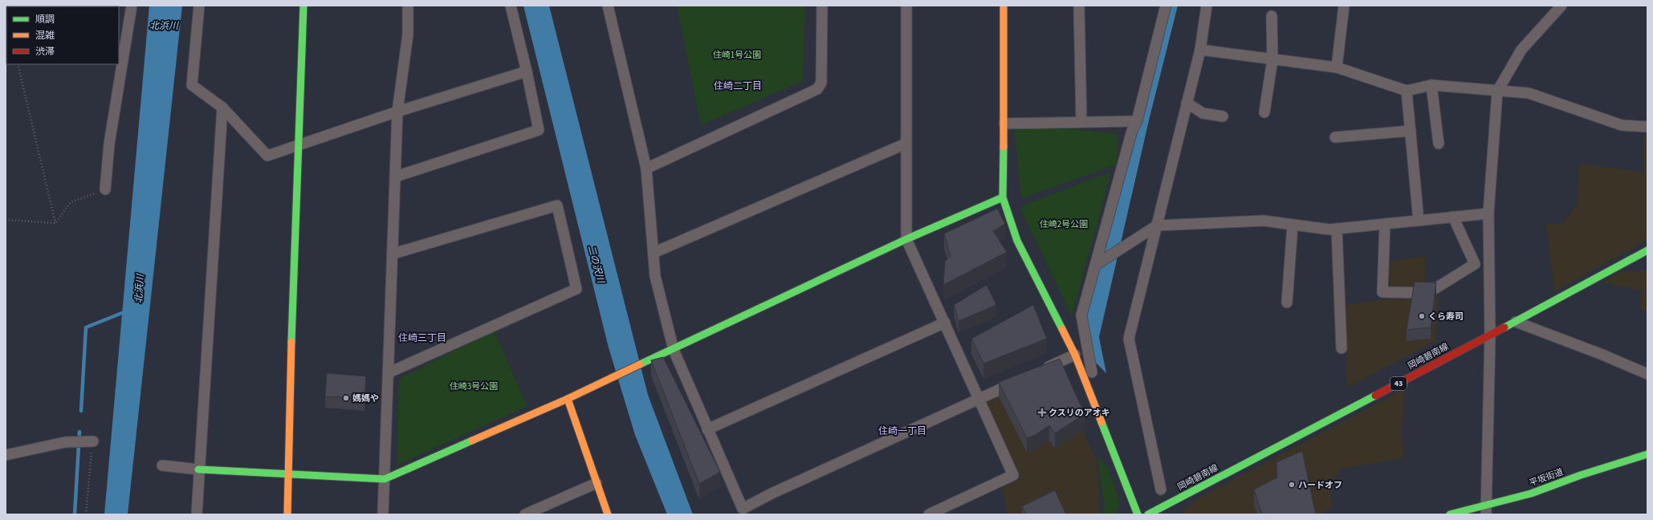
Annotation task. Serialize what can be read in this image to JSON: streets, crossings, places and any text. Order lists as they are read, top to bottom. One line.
{"streets":{"street":["岡崎碧南線","43","平坂街道"]},"districts":["住崎二丁目","住崎三丁目","住崎一丁目"],"water":["北浜川","二の沢川"],"parks":["住崎1号公園","住崎2号公園","住崎3号公園"],"places":{"other":["くら寿司","媽媽や","ハードオフ"],"health":["クスリのアオキ"]},"legend":["順調","混雑","渋滞"]}
